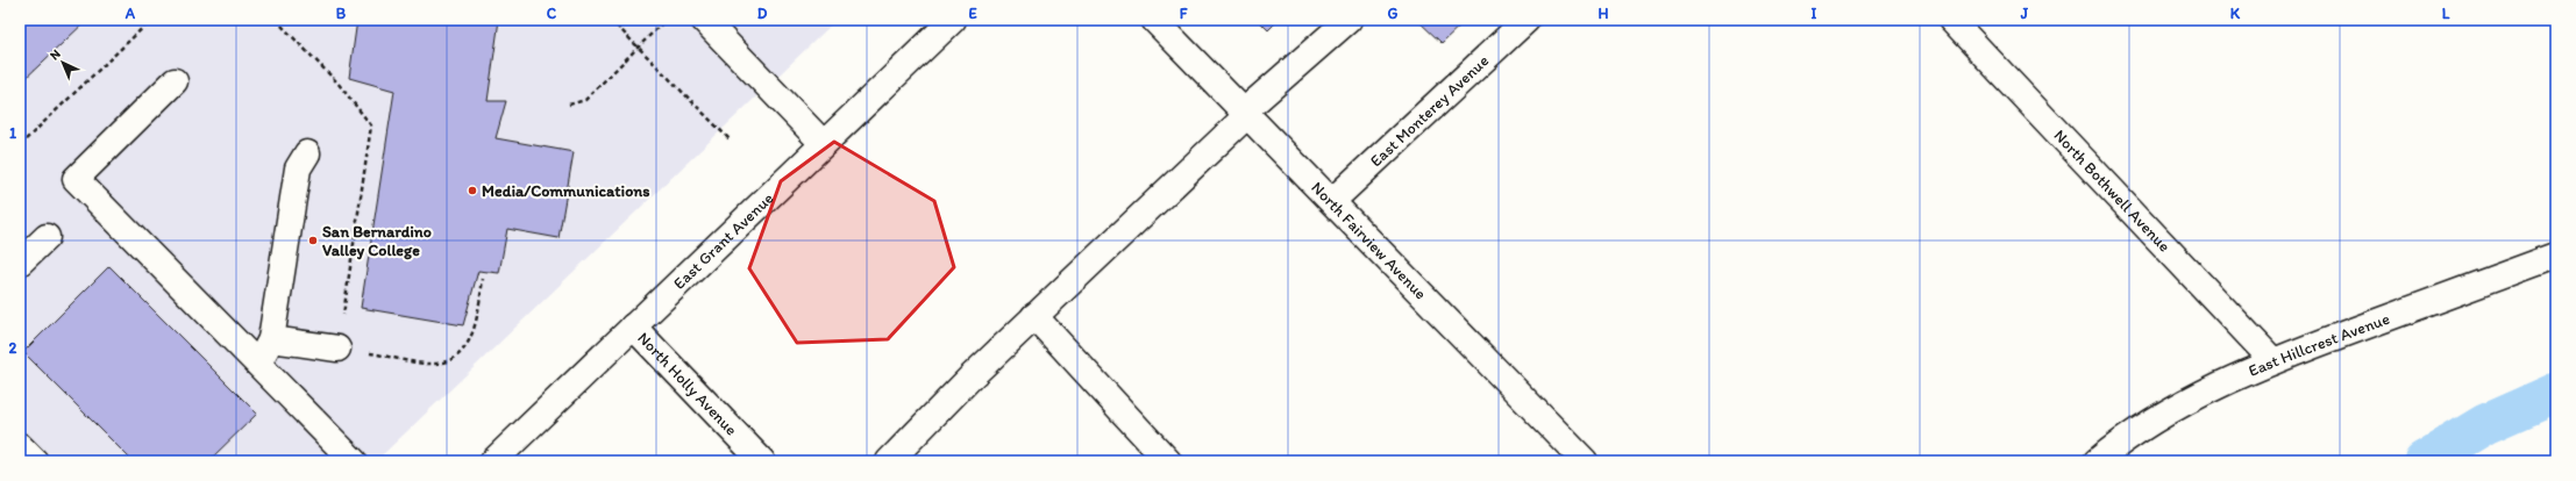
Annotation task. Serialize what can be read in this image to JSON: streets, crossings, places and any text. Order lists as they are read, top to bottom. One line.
{"streets":{"street":["East Monterey Avenue","North Bothwell Avenue","East Grant Avenue","North Fairview Avenue","East Hillcrest Avenue","North Holly Avenue"]},"crossings":[["East Monterey Avenue","North Fairview Avenue"],["North Bothwell Avenue","East Hillcrest Avenue"],["East Grant Avenue","North Holly Avenue"]],"places":["Media/Communications","San Bernardino Valley College"],"north":"top left","grid":{"columns":["A","B","C","D","E","F","G","H","I","J","K","L"],"rows":["1","2"]}}
